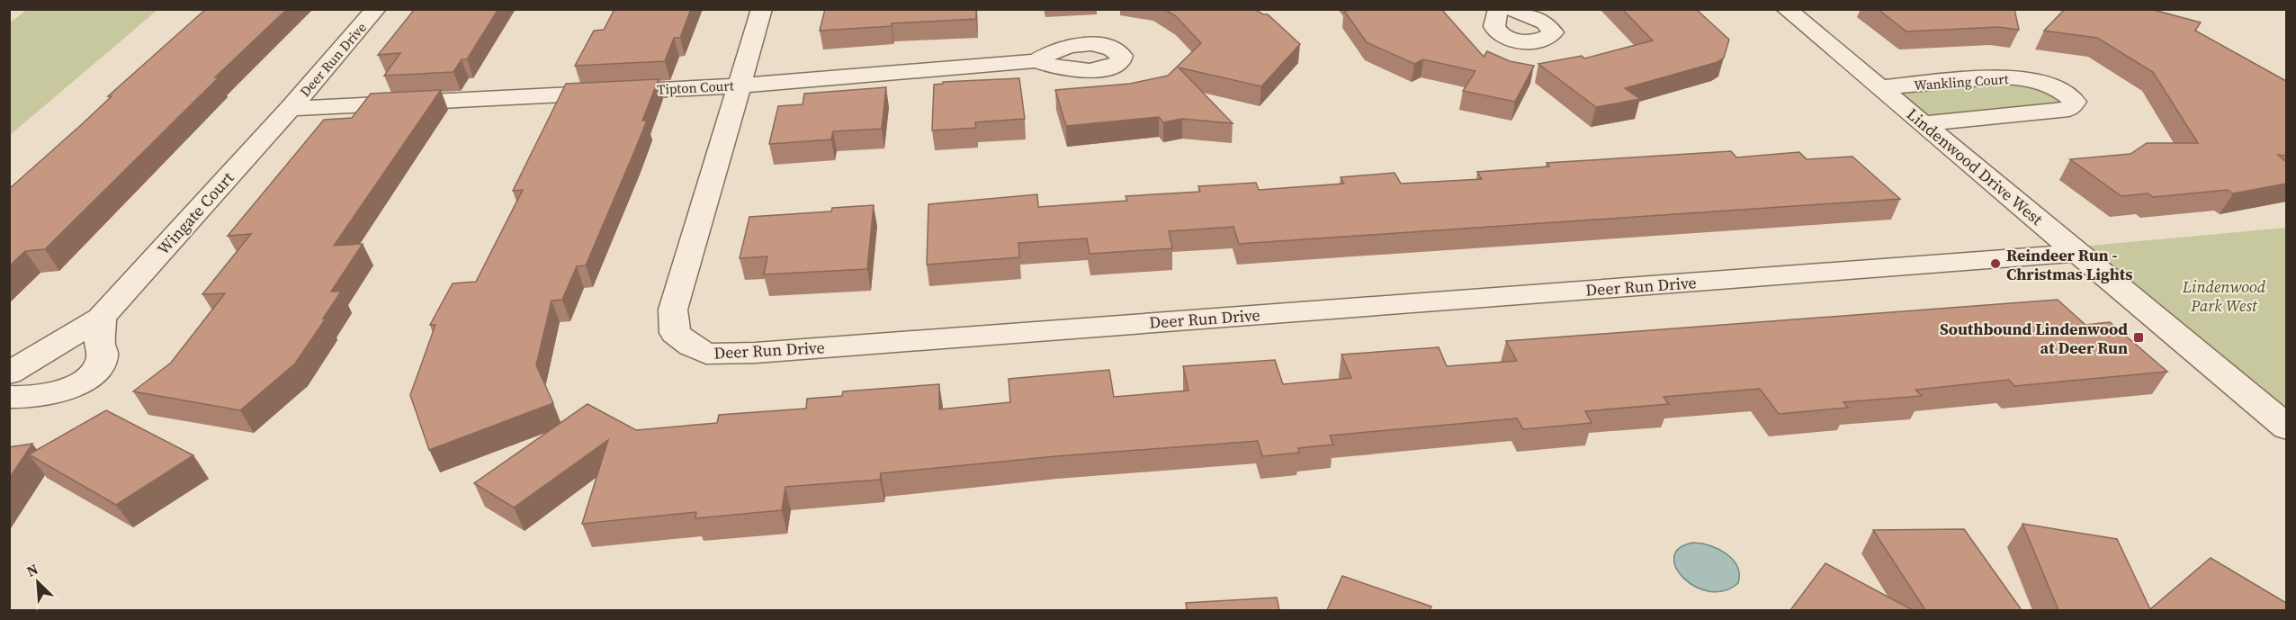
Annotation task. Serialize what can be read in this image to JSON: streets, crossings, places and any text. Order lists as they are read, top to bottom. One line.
{"streets":{"street":["Deer Run Drive","Wankling Court","Tipton Court","Lindenwood Drive West","Wingate Court"]},"crossings":[["Deer Run Drive","Tipton Court"],["Deer Run Drive","Lindenwood Drive West"],["Deer Run Drive","Wingate Court"],["Wankling Court","Lindenwood Drive West"],["Tipton Court","Wingate Court"]],"parks":["Lindenwood Park West"],"places":{"other":["Reindeer Run - Christmas Lights"],"transit":["Southbound Lindenwood at Deer Run"]},"north":"top left"}
